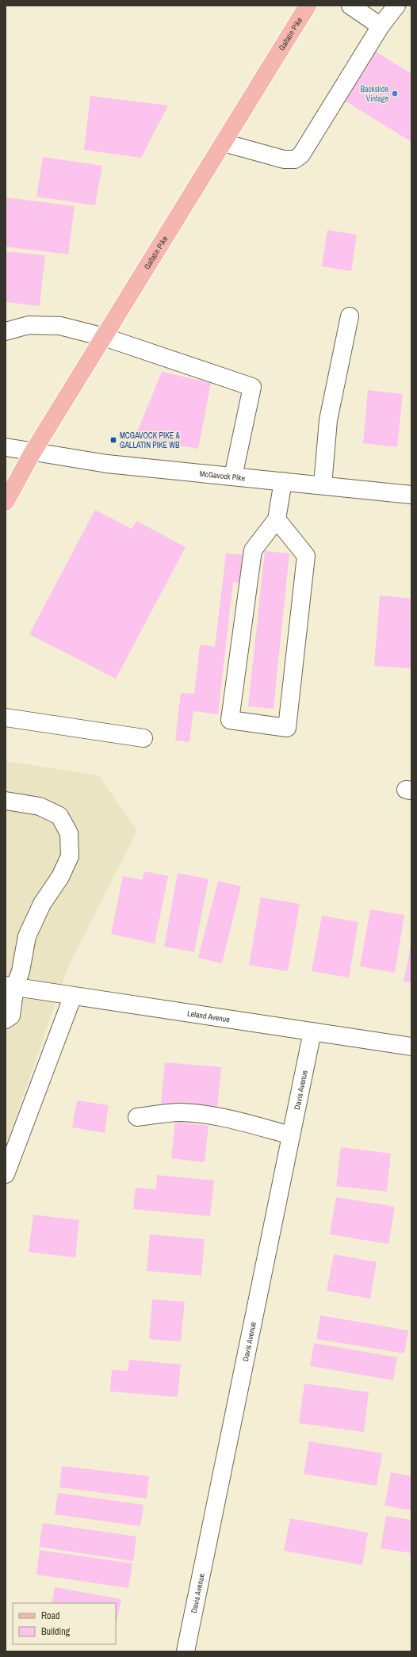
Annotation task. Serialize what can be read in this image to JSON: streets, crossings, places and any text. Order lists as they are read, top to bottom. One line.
{"streets":{"main road":["Gallatin Pike"],"street":["McGavock Pike","Leland Avenue","Davis Avenue"]},"crossings":[["Gallatin Pike","McGavock Pike"],["Leland Avenue","Davis Avenue"]],"places":{"other":["Backslide Vintage"],"transit":["MCGAVOCK PIKE & GALLATIN PIKE WB"]},"legend":["Road","Building"]}
